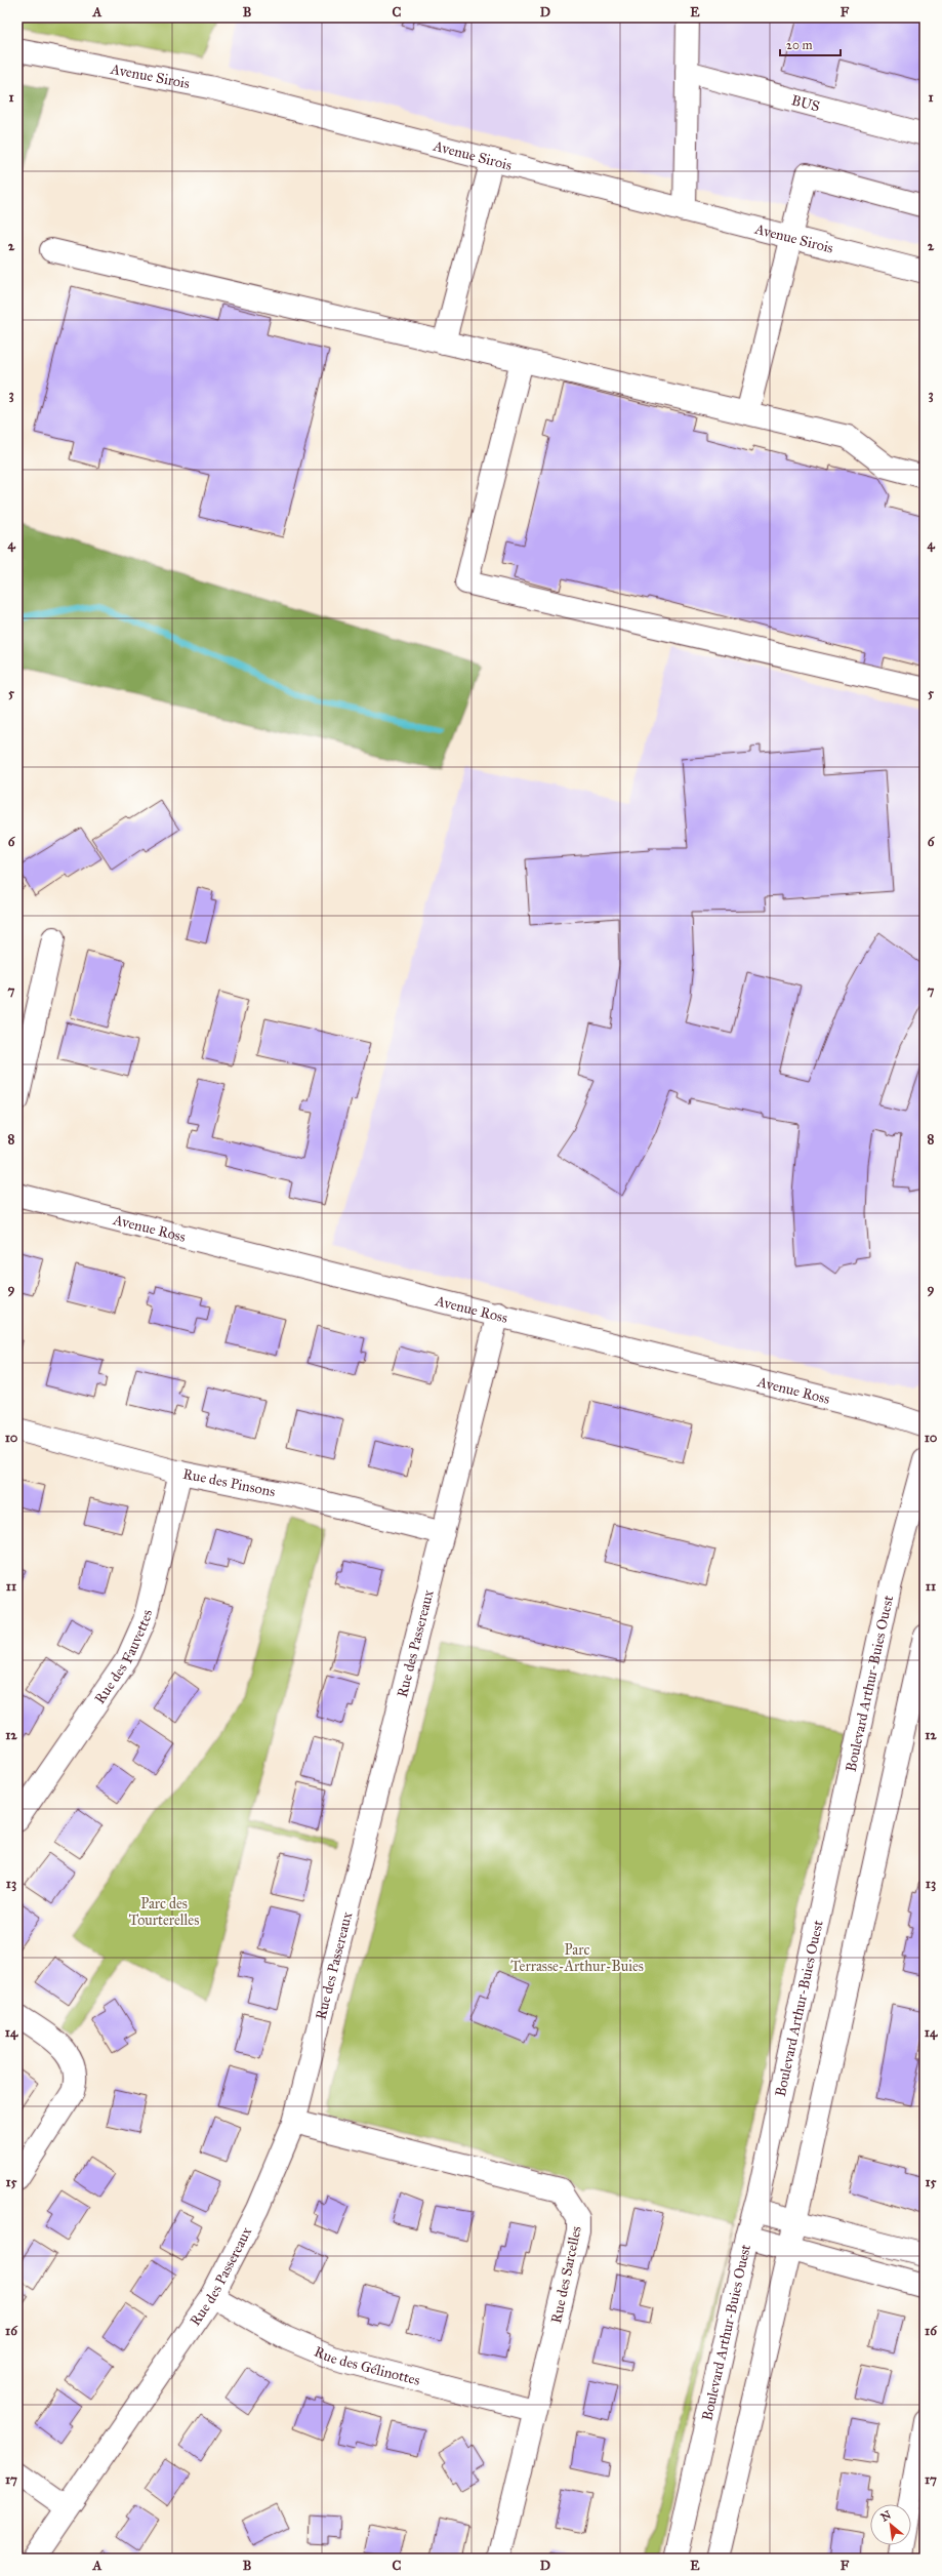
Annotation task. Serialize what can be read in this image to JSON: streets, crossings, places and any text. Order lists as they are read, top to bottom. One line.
{"streets":{"street":["Avenue Sirois","BUS","Avenue Ross","Rue des Pinsons","Rue des Passereaux","Rue des Fauvettes","Boulevard Arthur-Buies Ouest","Rue des Sarcelles","Rue des Gélinottes"]},"crossings":[["Avenue Ross","Rue des Passereaux"],["Rue des Pinsons","Rue des Passereaux"],["Rue des Pinsons","Rue des Fauvettes"],["Rue des Passereaux","Rue des Sarcelles"],["Rue des Passereaux","Rue des Gélinottes"],["Rue des Sarcelles","Rue des Gélinottes"]],"parks":["Parc des Tourterelles","Parc Terrasse-Arthur-Buies"],"scale_bar":"20 m","north":"top left","grid":{"columns":["A","B","C","D","E","F"],"rows":["1","2","3","4","5","6","7","8","9","10","11","12","13","14","15","16","17"]}}
